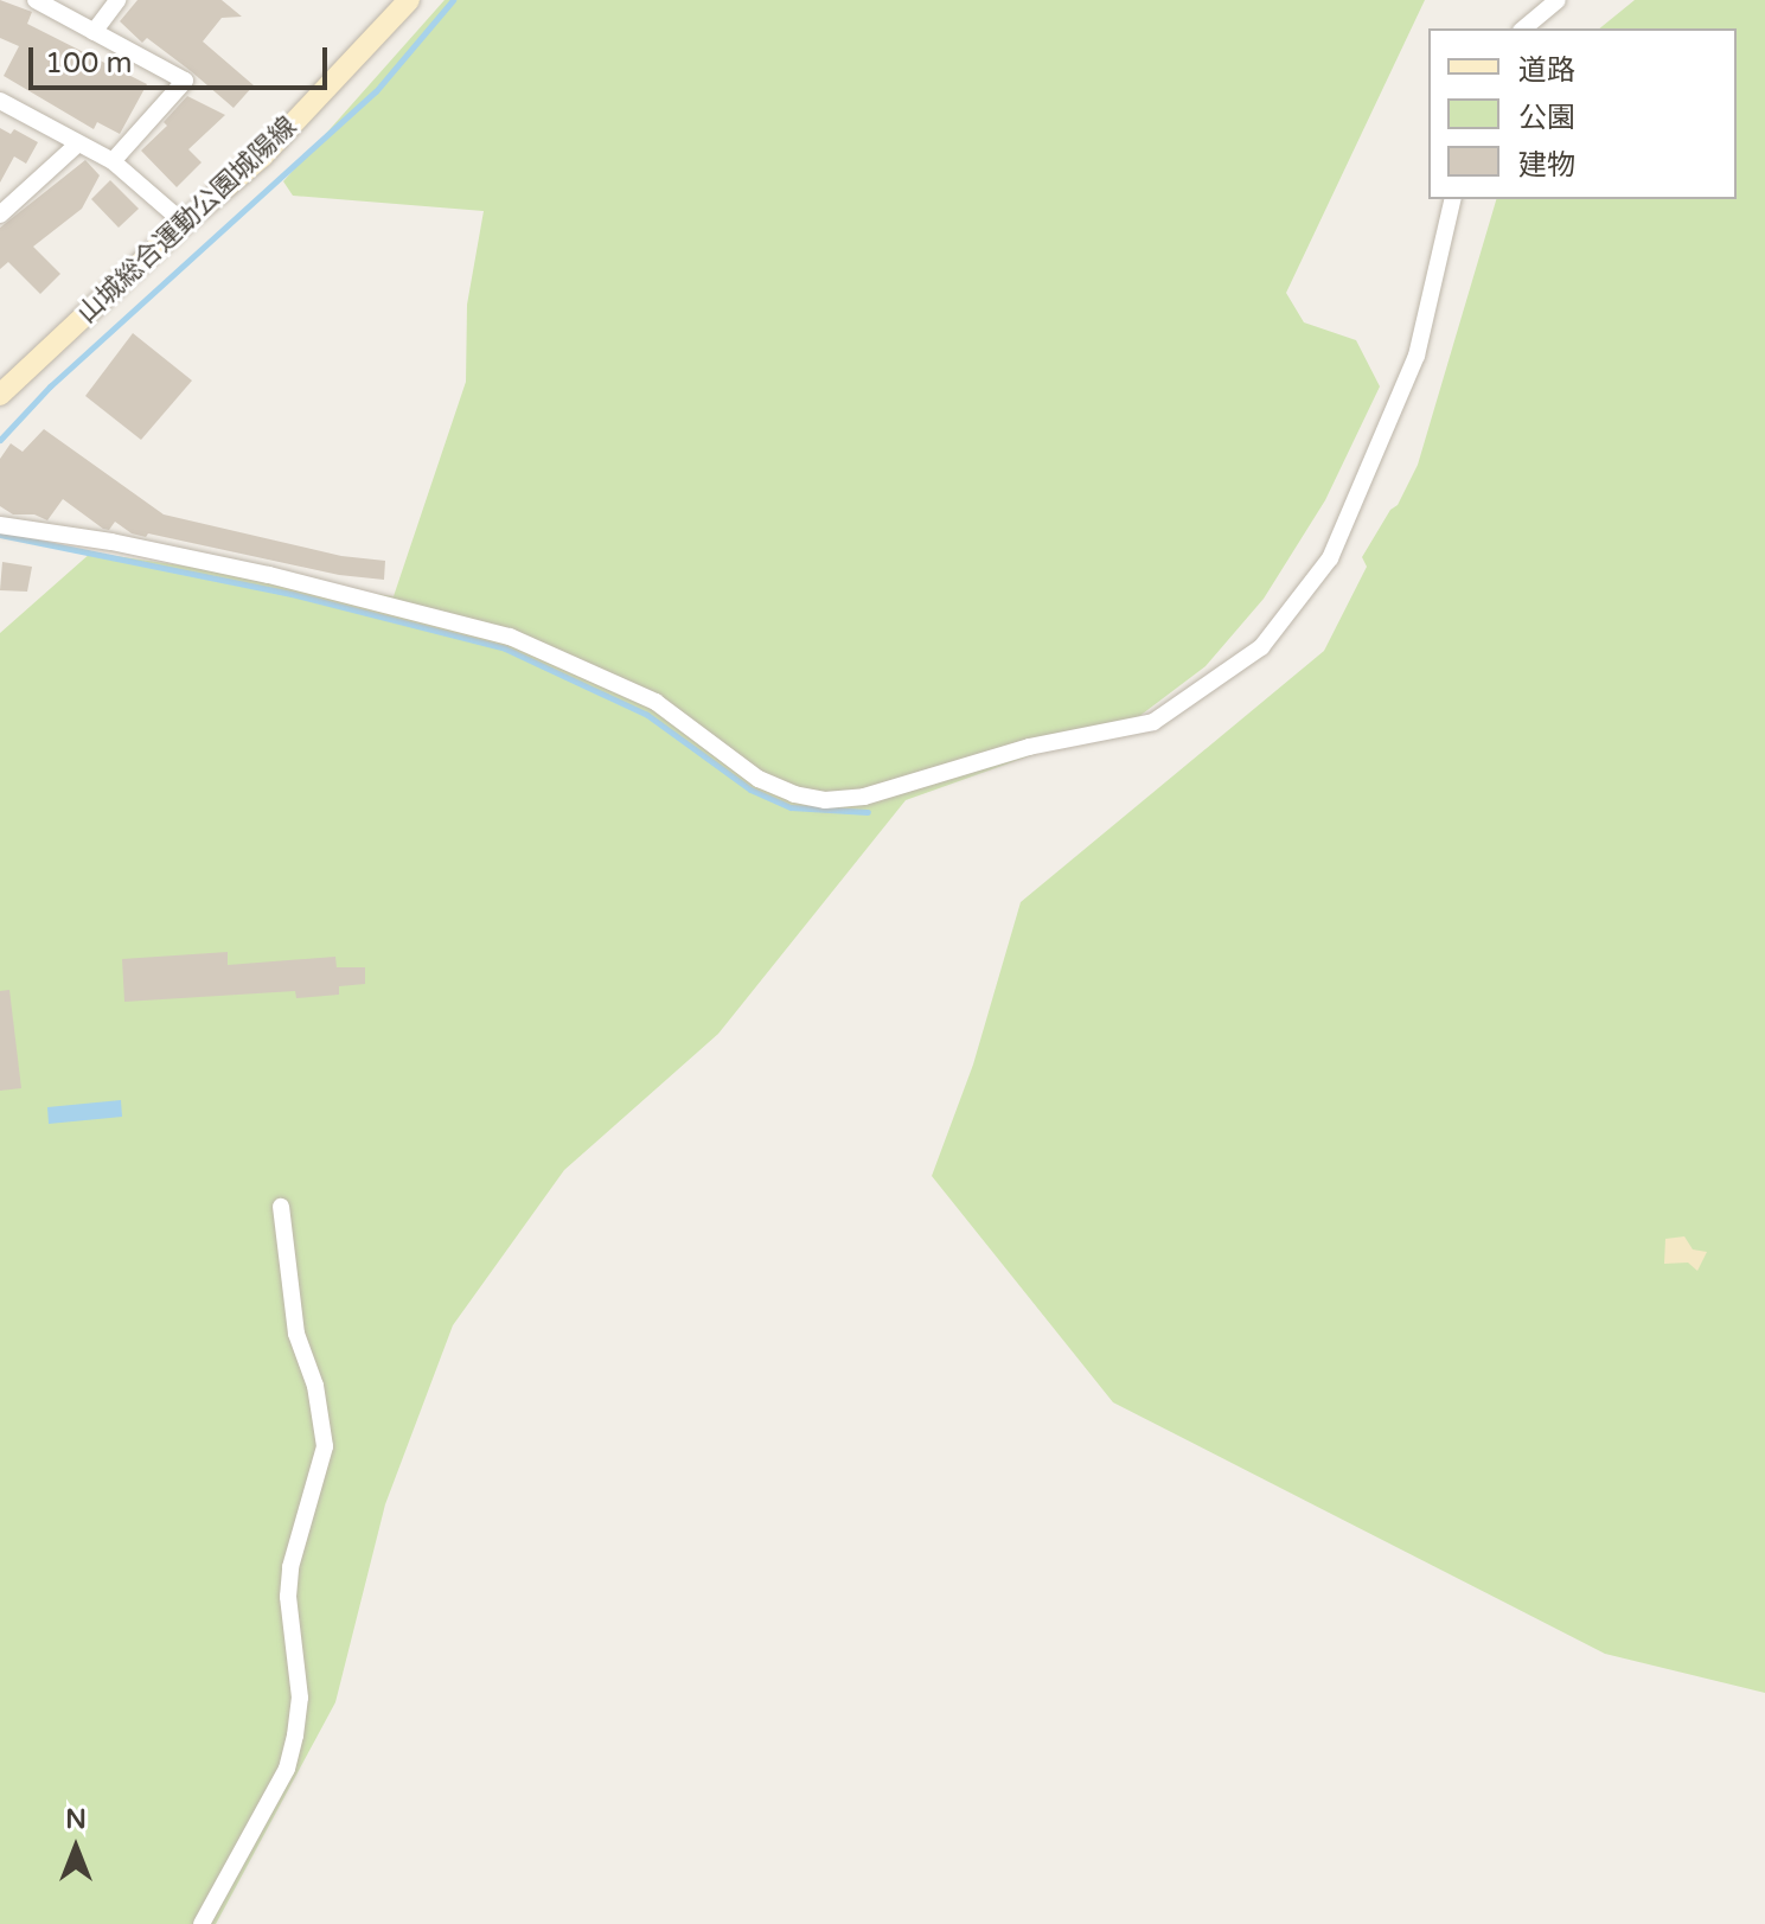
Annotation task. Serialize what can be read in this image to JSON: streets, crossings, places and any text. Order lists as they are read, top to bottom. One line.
{"streets":{"main road":["山城総合運動公園城陽線"]},"legend":["道路","公園","建物"],"scale_bar":"100 m","north":"top"}
